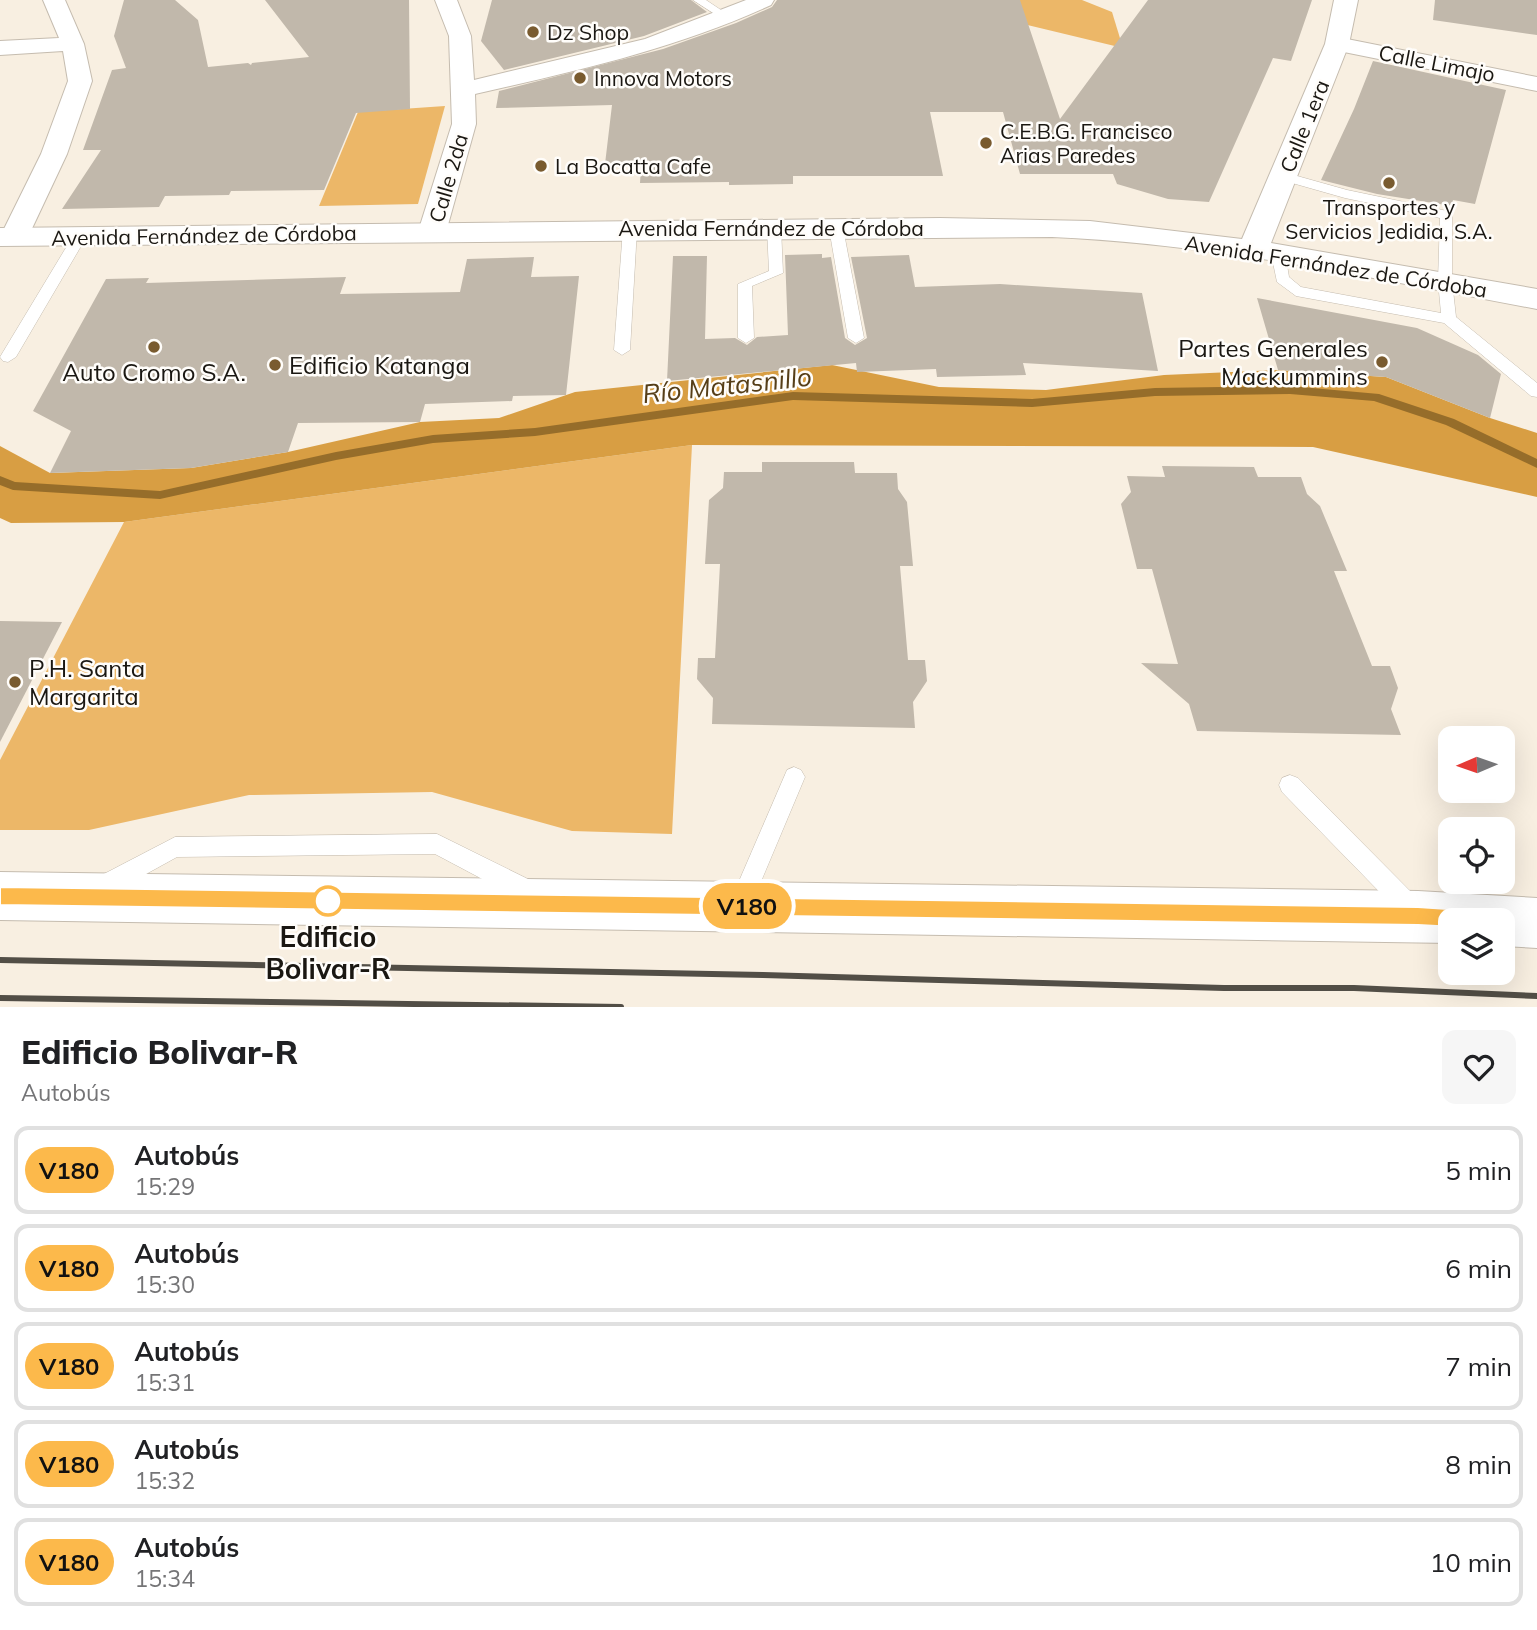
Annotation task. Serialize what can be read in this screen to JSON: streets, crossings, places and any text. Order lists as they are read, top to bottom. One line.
{"streets":{"main road":["Calle 1era","Avenida Fernández de Córdoba"],"street":["Calle Limajo","Calle 2da"]},"crossings":[["Calle Limajo","Calle 1era"],["Calle 1era","Avenida Fernández de Córdoba"],["Calle 2da","Avenida Fernández de Córdoba"]],"water":["Río Matasnillo"],"places":["Dz Shop","Innova Motors","C.E.B.G. Francisco Arias Paredes","La Bocatta Cafe","Transportes y Servicios Jedidia, S.A.","Auto Cromo S.A.","Partes Generales Mackummins","Edificio Katanga","P.H. Santa Margarita","Edificio Bolivar-R"],"lines":["bus line V180"],"north":"left","page":{"on_map":"V180","heading":["Edificio Bolivar-R","Autobús"],"list":[{"mark":"V180","name":"Autobús","note":"15:29","value":"5 min"},{"mark":"V180","name":"Autobús","note":"15:30","value":"6 min"},{"mark":"V180","name":"Autobús","note":"15:31","value":"7 min"},{"mark":"V180","name":"Autobús","note":"15:32","value":"8 min"},{"mark":"V180","name":"Autobús","note":"15:34","value":"10 min"}]}}
